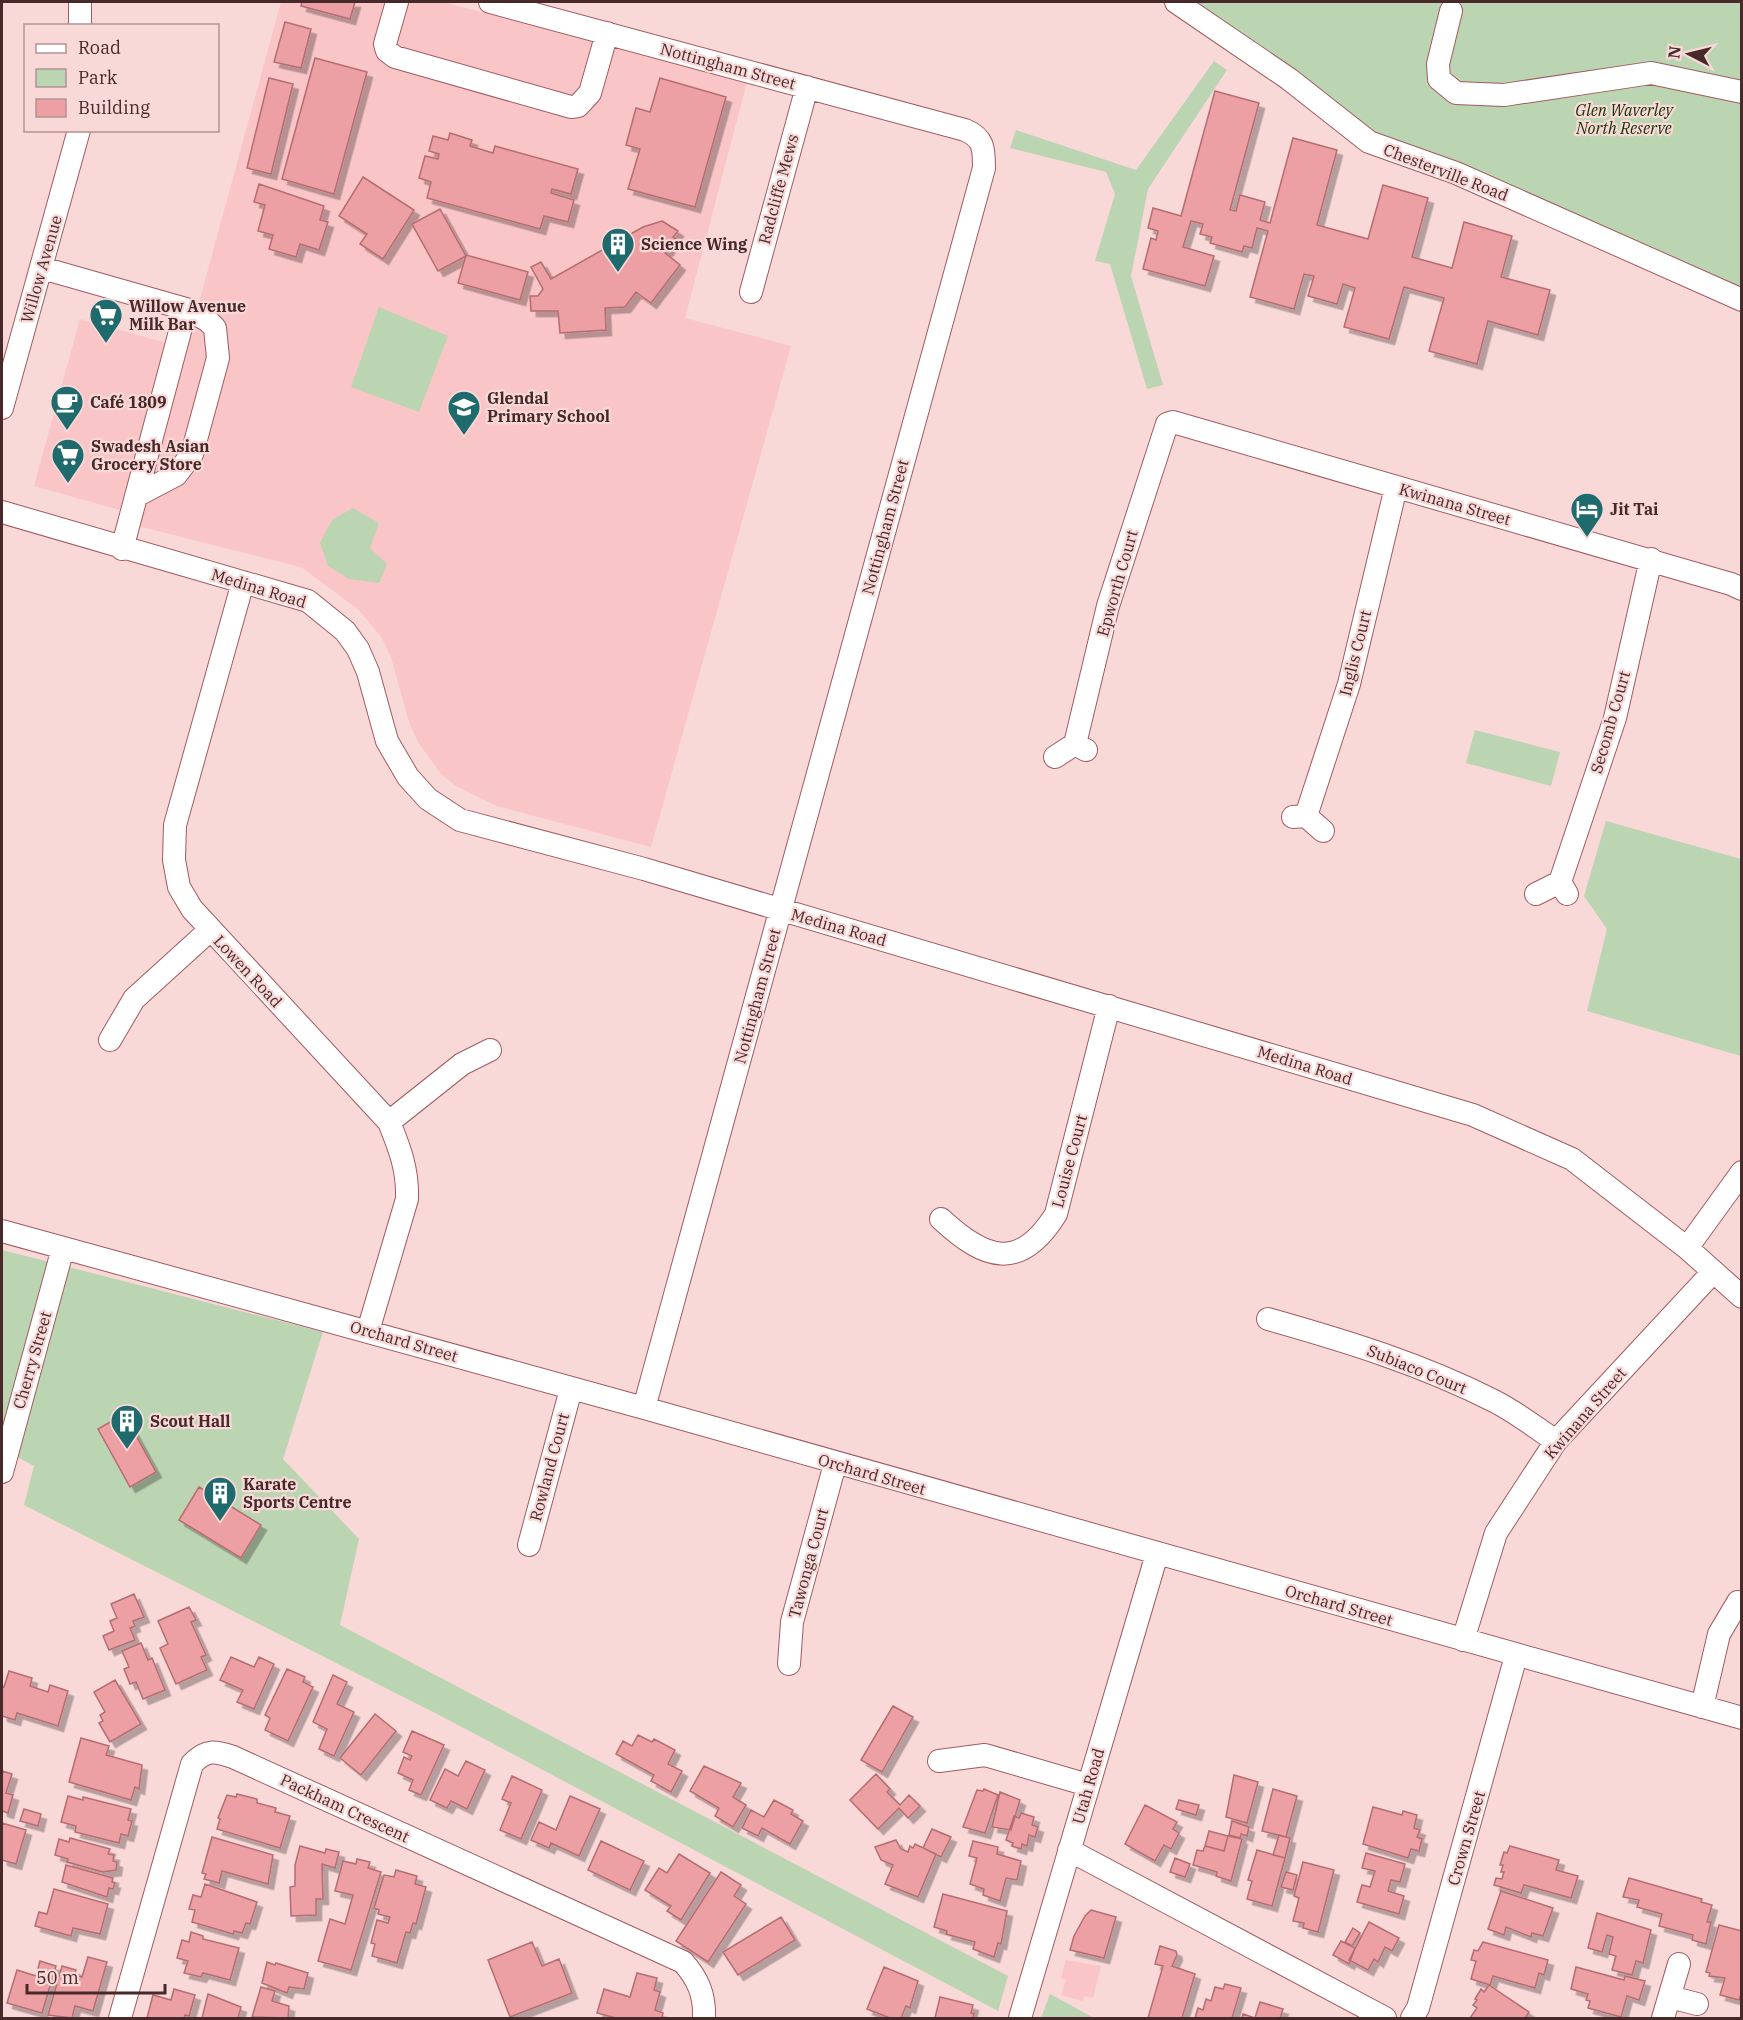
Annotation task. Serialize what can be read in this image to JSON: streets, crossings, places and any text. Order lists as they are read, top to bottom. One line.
{"streets":{"street":["Nottingham Street","Chesterville Road","Radcliffe Mews","Willow Avenue","Kwinana Street","Epworth Court","Medina Road","Inglis Court","Secomb Court","Lowen Road","Louise Court","Orchard Street","Cherry Street","Subiaco Court","Rowland Court","Tawonga Court","Utah Road","Packham Crescent","Crown Street"]},"crossings":[["Nottingham Street","Radcliffe Mews"],["Nottingham Street","Medina Road"],["Nottingham Street","Orchard Street"],["Kwinana Street","Epworth Court"],["Kwinana Street","Medina Road"],["Kwinana Street","Inglis Court"],["Kwinana Street","Secomb Court"],["Kwinana Street","Orchard Street"],["Kwinana Street","Subiaco Court"],["Medina Road","Lowen Road"],["Medina Road","Louise Court"],["Lowen Road","Orchard Street"],["Orchard Street","Cherry Street"],["Orchard Street","Rowland Court"],["Orchard Street","Tawonga Court"],["Orchard Street","Utah Road"],["Orchard Street","Crown Street"]],"parks":["Glen Waverley North Reserve"],"places":{"building":["Science Wing","Scout Hall","Karate Sports Centre"],"supermarket":["Willow Avenue Milk Bar","Swadesh Asian Grocery Store"],"cafe":["Café 1809"],"school or university":["Glendal Primary School"],"hotel":["Jit Tai"]},"legend":["Road","Park","Building"],"scale_bar":"50 m","north":"left"}
